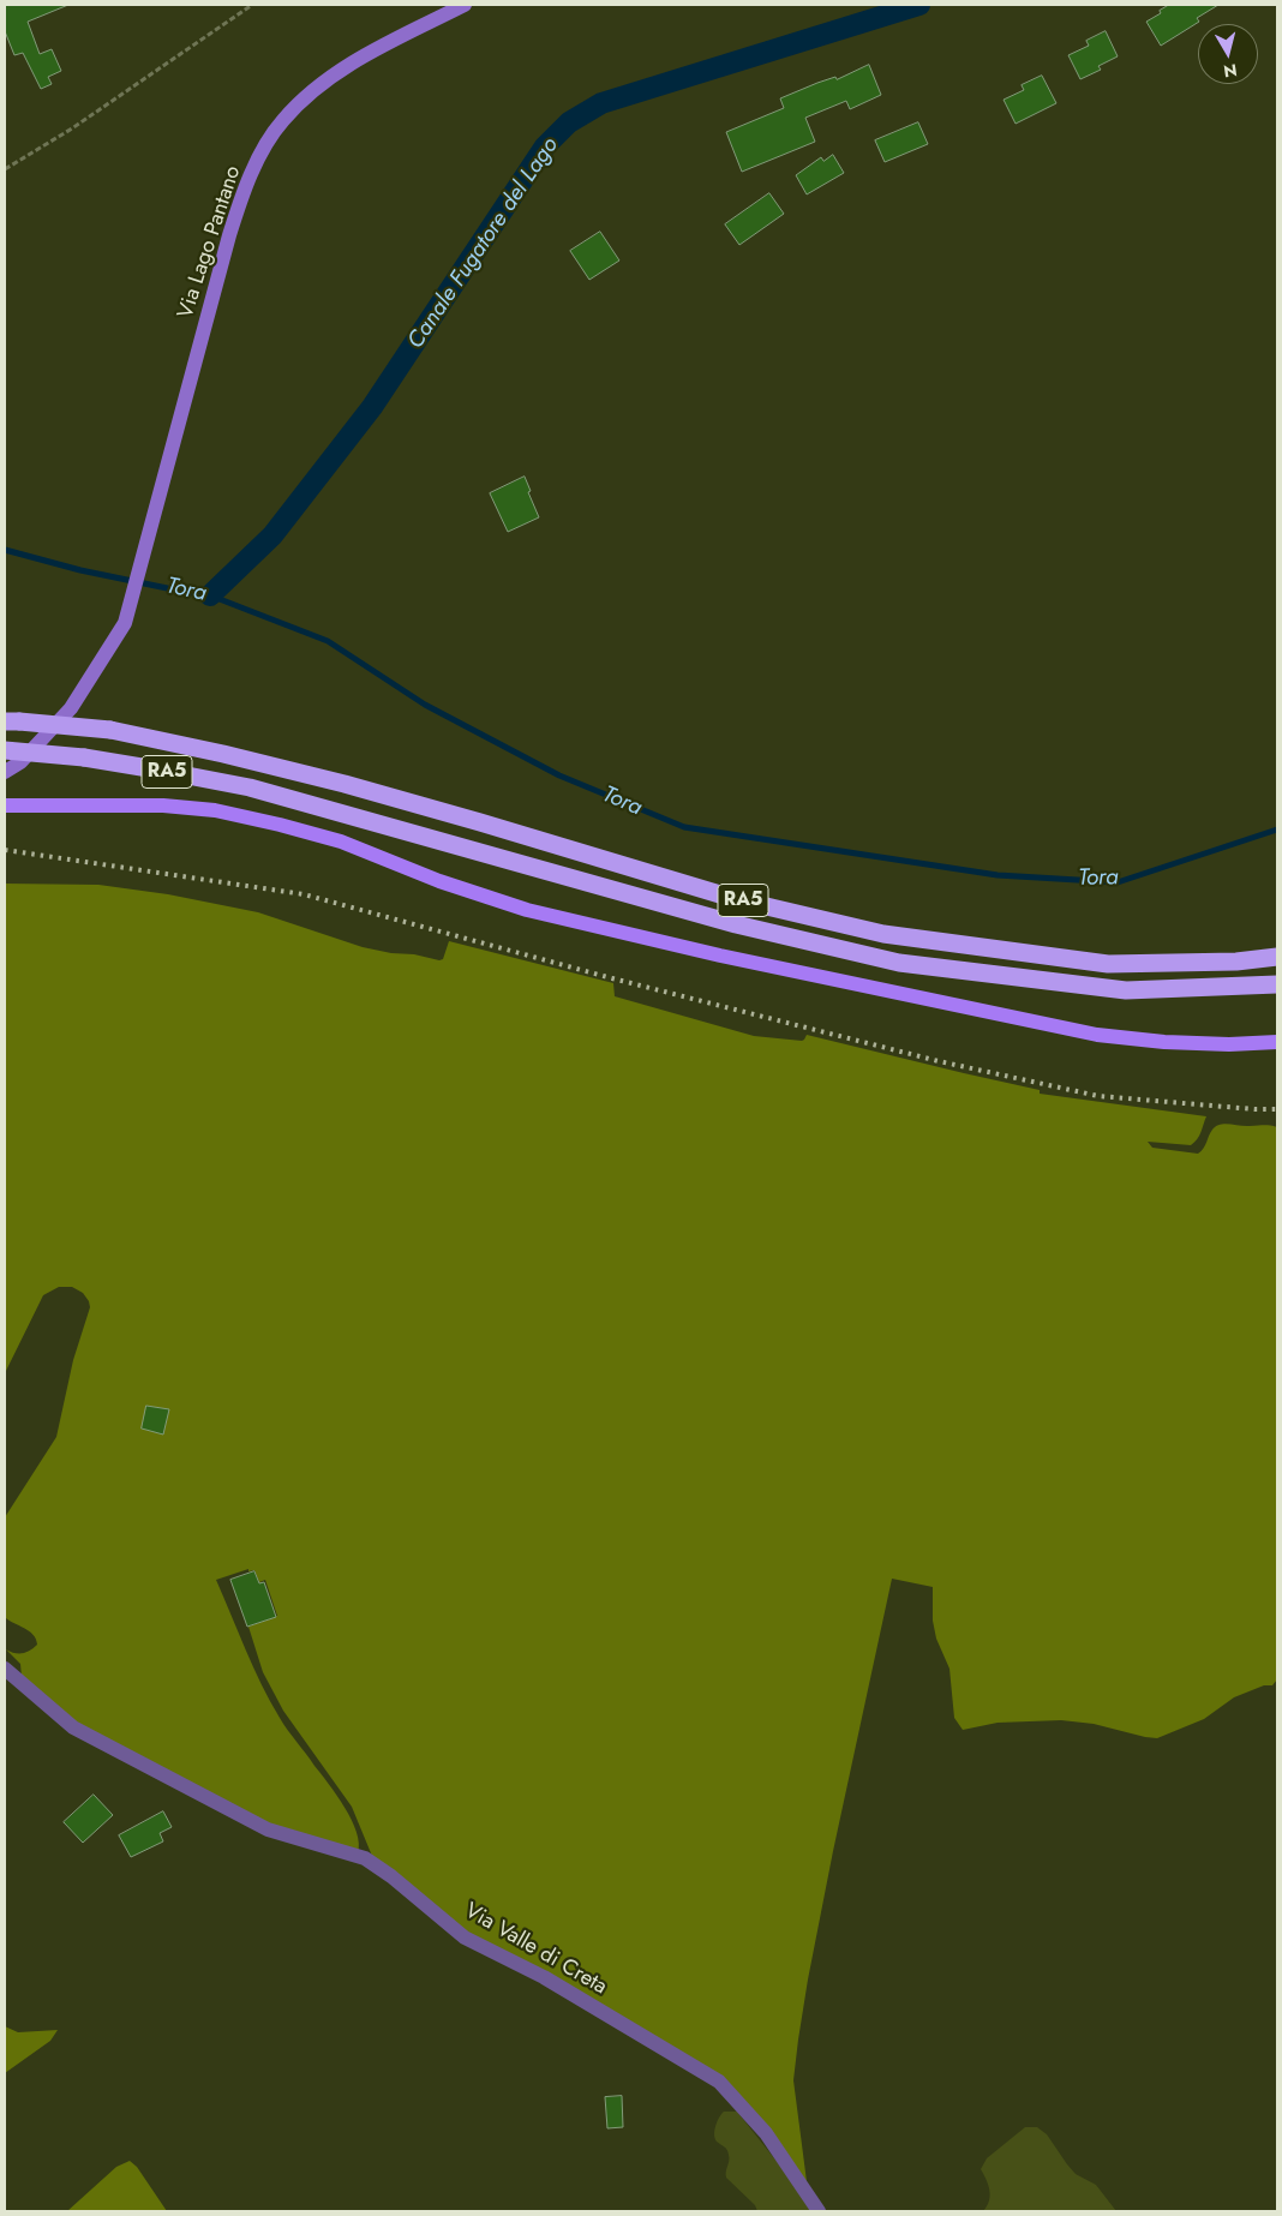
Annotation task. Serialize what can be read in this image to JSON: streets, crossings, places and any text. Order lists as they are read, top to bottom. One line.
{"streets":{"highway":["RA5"],"street":["Via Lago Pantano","Via Valle di Creta"]},"water":["Canale Fugatore del Lago","Tora"],"north":"bottom"}
